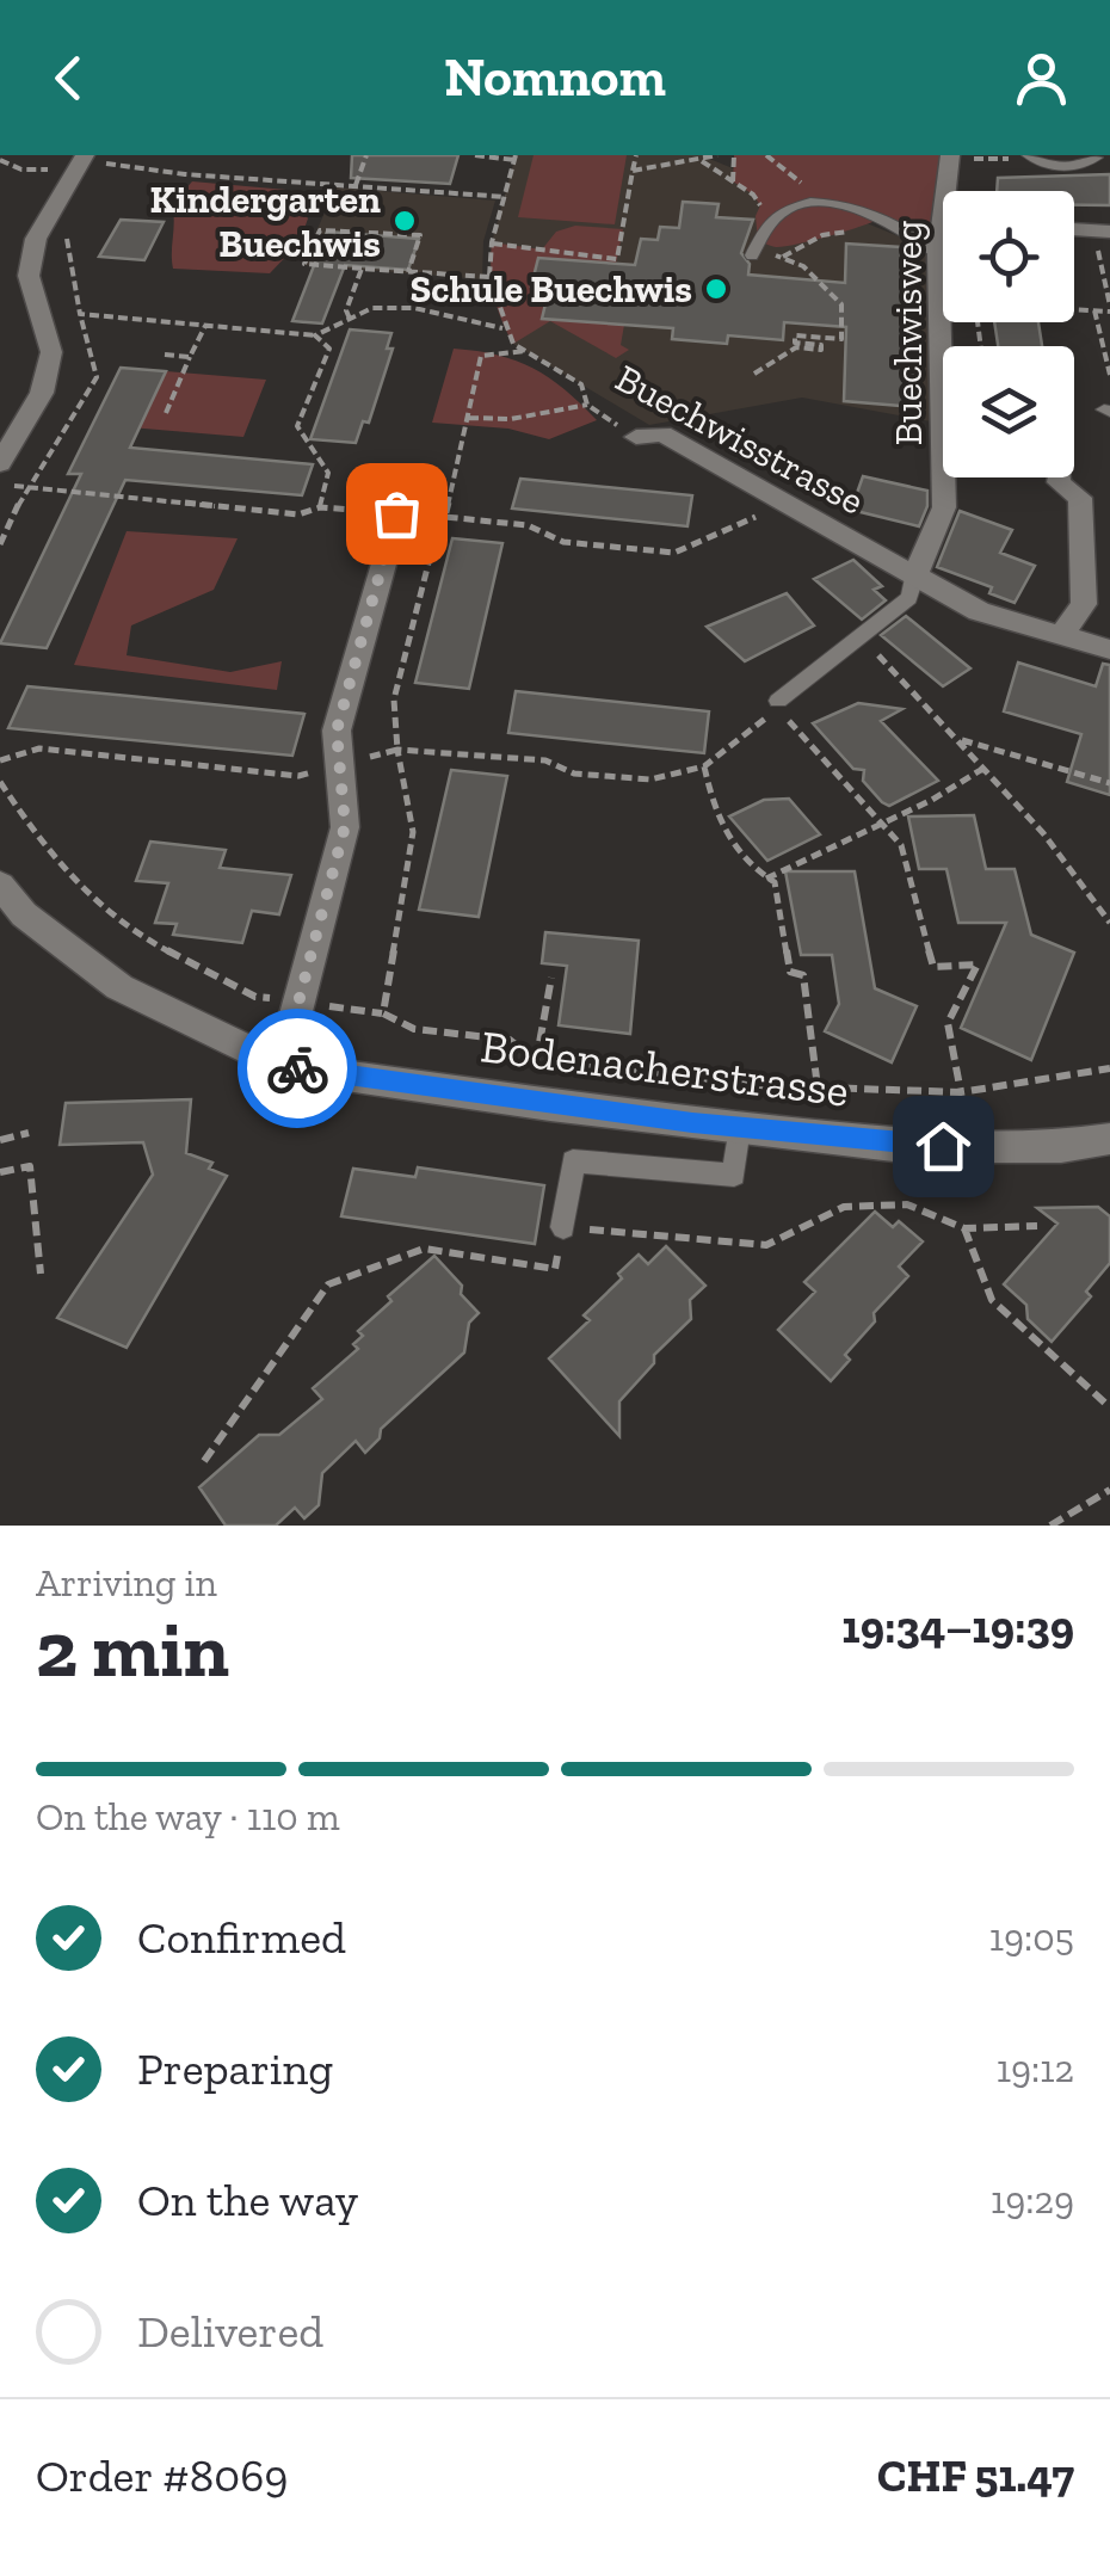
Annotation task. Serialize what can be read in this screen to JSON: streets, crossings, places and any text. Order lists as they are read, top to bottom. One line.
{"streets":{"street":["Buechwisweg","Buechwisstrasse","Bodenacherstrasse"]},"crossings":[["Buechwisweg","Buechwisstrasse"]],"places":["Kindergarten Buechwis","Schule Buechwis"],"page":{"header":"Nomnom","heading":["2 min","Arriving in","19:34–19:39"],"panel":["Order #8069","CHF 51.47"],"bar":"On the way · 110 m","list":[["Confirmed","19:05"],["Preparing","19:12"],["On the way","19:29"],"Delivered"]}}
